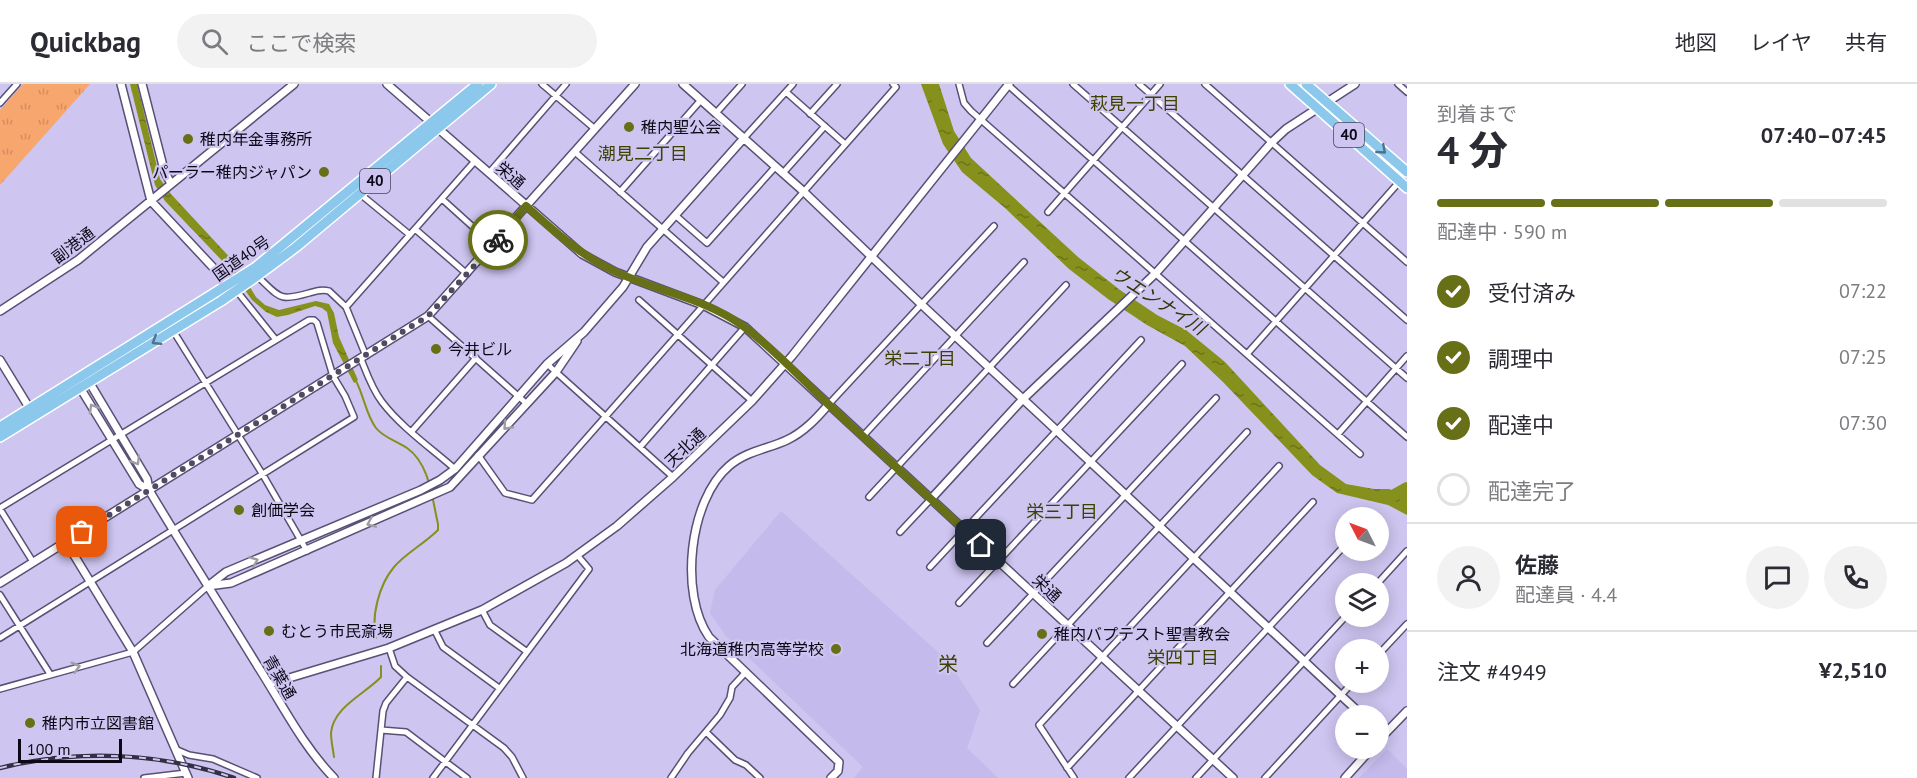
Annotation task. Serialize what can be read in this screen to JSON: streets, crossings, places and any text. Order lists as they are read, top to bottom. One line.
{"streets":{"highway":["40","国道40号"],"street":["栄通","副港通","天北通","青葉通"]},"crossings":[["栄通","国道40号"],["栄通","天北通"],["天北通","青葉通"]],"districts":["萩見一丁目","潮見二丁目","栄二丁目","栄三丁目","栄四丁目","栄"],"water":["ウエンナイ川"],"places":["稚内聖公会","稚内年金事務所","パーラー稚内ジャパン","今井ビル","創価学会","むとう市民斎場","稚内バプテスト聖書教会","北海道稚内高等学校","稚内市立図書館"],"scale_bar":"100 m","north":"top left","page":{"header":"Quickbag","search":"ここで検索","nav":["地図","レイヤ","共有"],"heading":["4 分","到着まで","07:40–07:45"],"panel":["佐藤","配達員 · 4.4","注文 #4949","¥2,510"],"bar":"配達中 · 590 m","list":[["受付済み","07:22"],["調理中","07:25"],["配達中","07:30"],"配達完了"],"map_buttons":["+","−"],"scale":"100 m"}}
